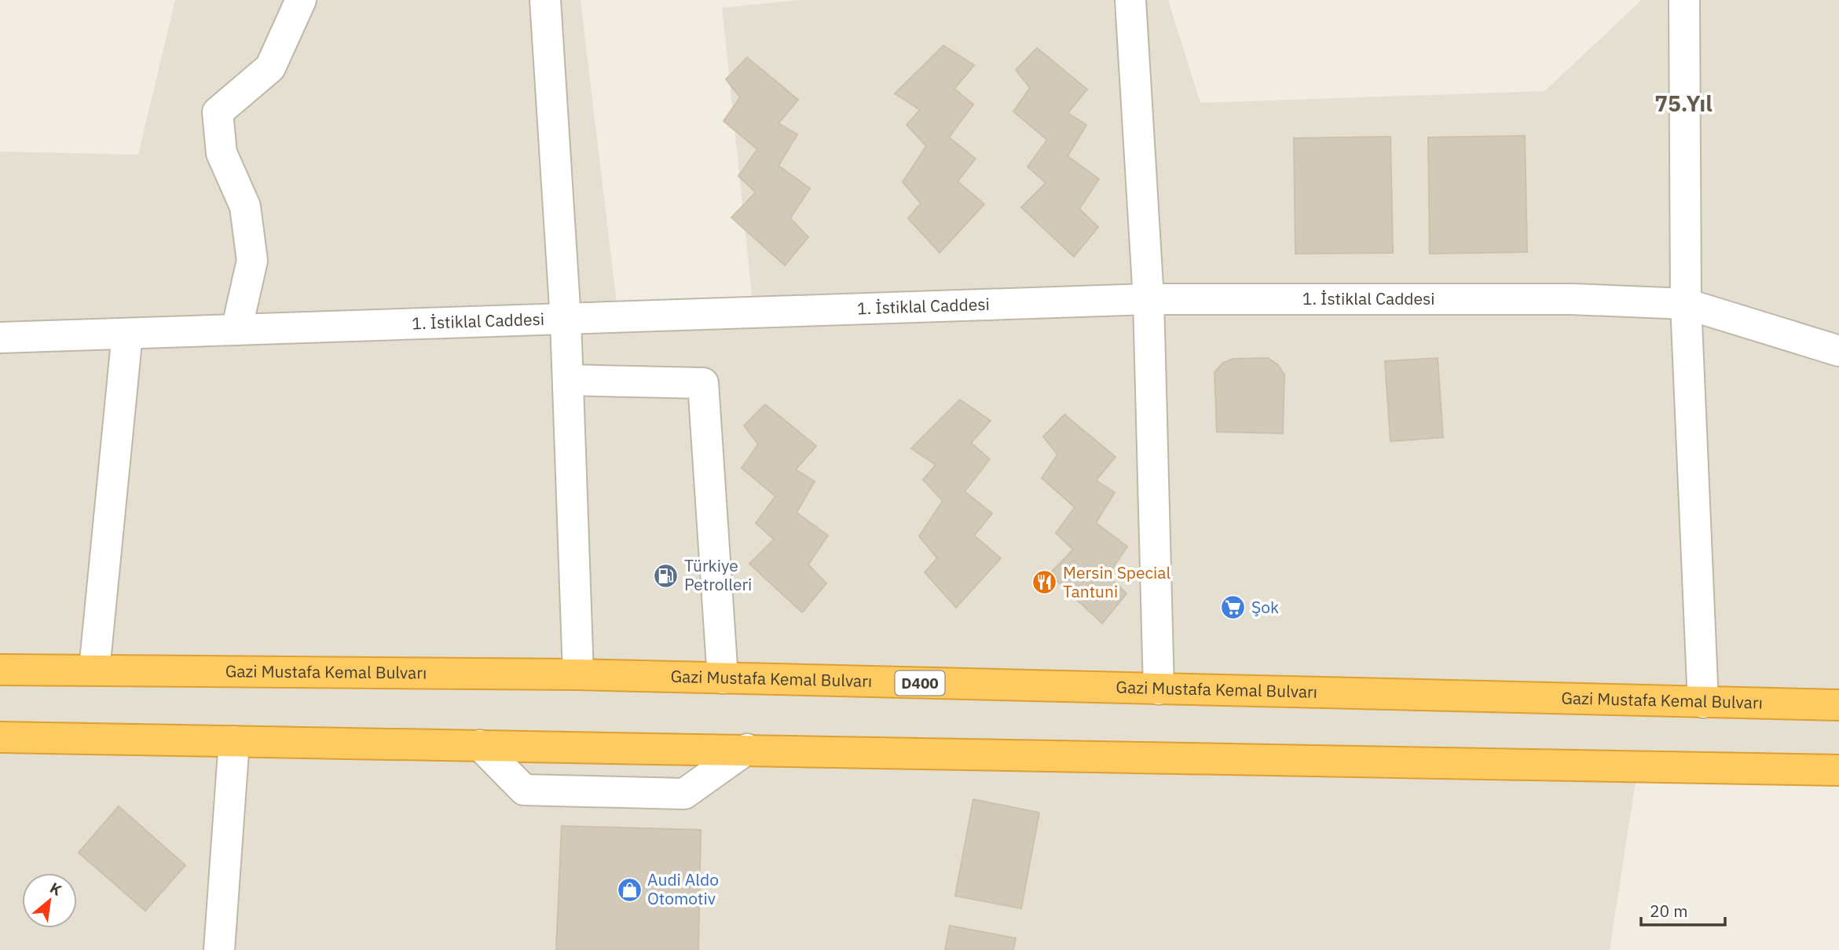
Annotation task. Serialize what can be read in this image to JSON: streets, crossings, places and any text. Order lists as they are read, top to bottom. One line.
{"streets":{"highway":["Gazi Mustafa Kemal Bulvarı","D400"],"street":["1. İstiklal Caddesi"]},"districts":["75.Yıl"],"places":{"fuel station":["Türkiye Petrolleri"],"restaurant":["Mersin Special Tantuni"],"supermarket":["Şok"],"shop":["Audi Aldo Otomotiv"]},"scale_bar":"20 m","north":"top right"}
